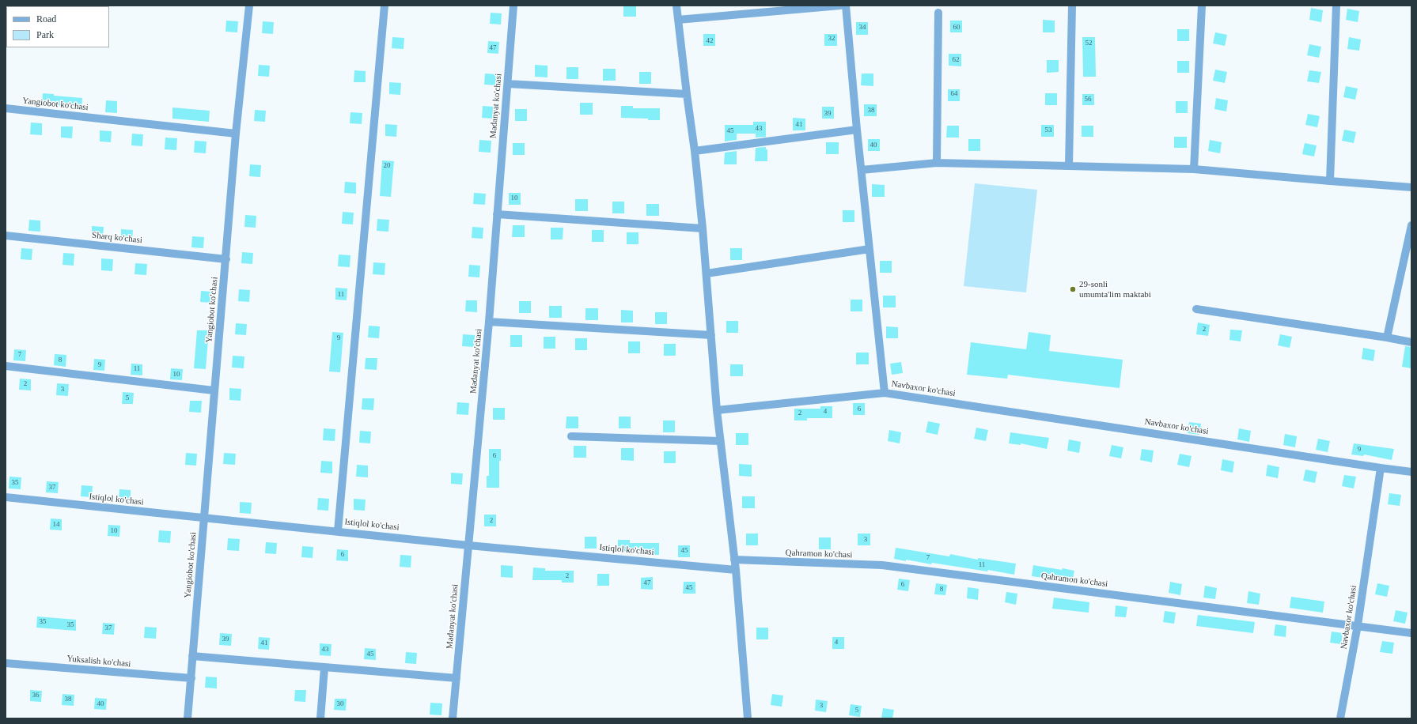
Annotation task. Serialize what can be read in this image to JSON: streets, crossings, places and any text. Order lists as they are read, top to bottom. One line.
{"streets":{"street":["Yangiobot ko'chasi","Madanyat ko'chasi","Sharq ko'chasi","Navbaxor ko'chasi","Istiqlol ko'chasi","Qahramon ko'chasi","Yuksalish ko'chasi"]},"crossings":[["Yangiobot ko'chasi","Sharq ko'chasi"],["Yangiobot ko'chasi","Istiqlol ko'chasi"],["Yangiobot ko'chasi","Yuksalish ko'chasi"],["Madanyat ko'chasi","Istiqlol ko'chasi"],["Navbaxor ko'chasi","Qahramon ko'chasi"]],"places":["29-sonli umumta'lim maktabi"],"house_numbers":["34","60","32","42","52","47","62","64","56","38","39","41","43","53","45","40","20","10","11","2","9","7","8","9","11","10","2","3","5","6","4","2","9","6","35","37","2","14","10","3","45","6","7","11","2","47","6","45","8","35","35","37","39","4","41","43","45","36","38","40","30","3","5"],"legend":["Road","Park"]}
